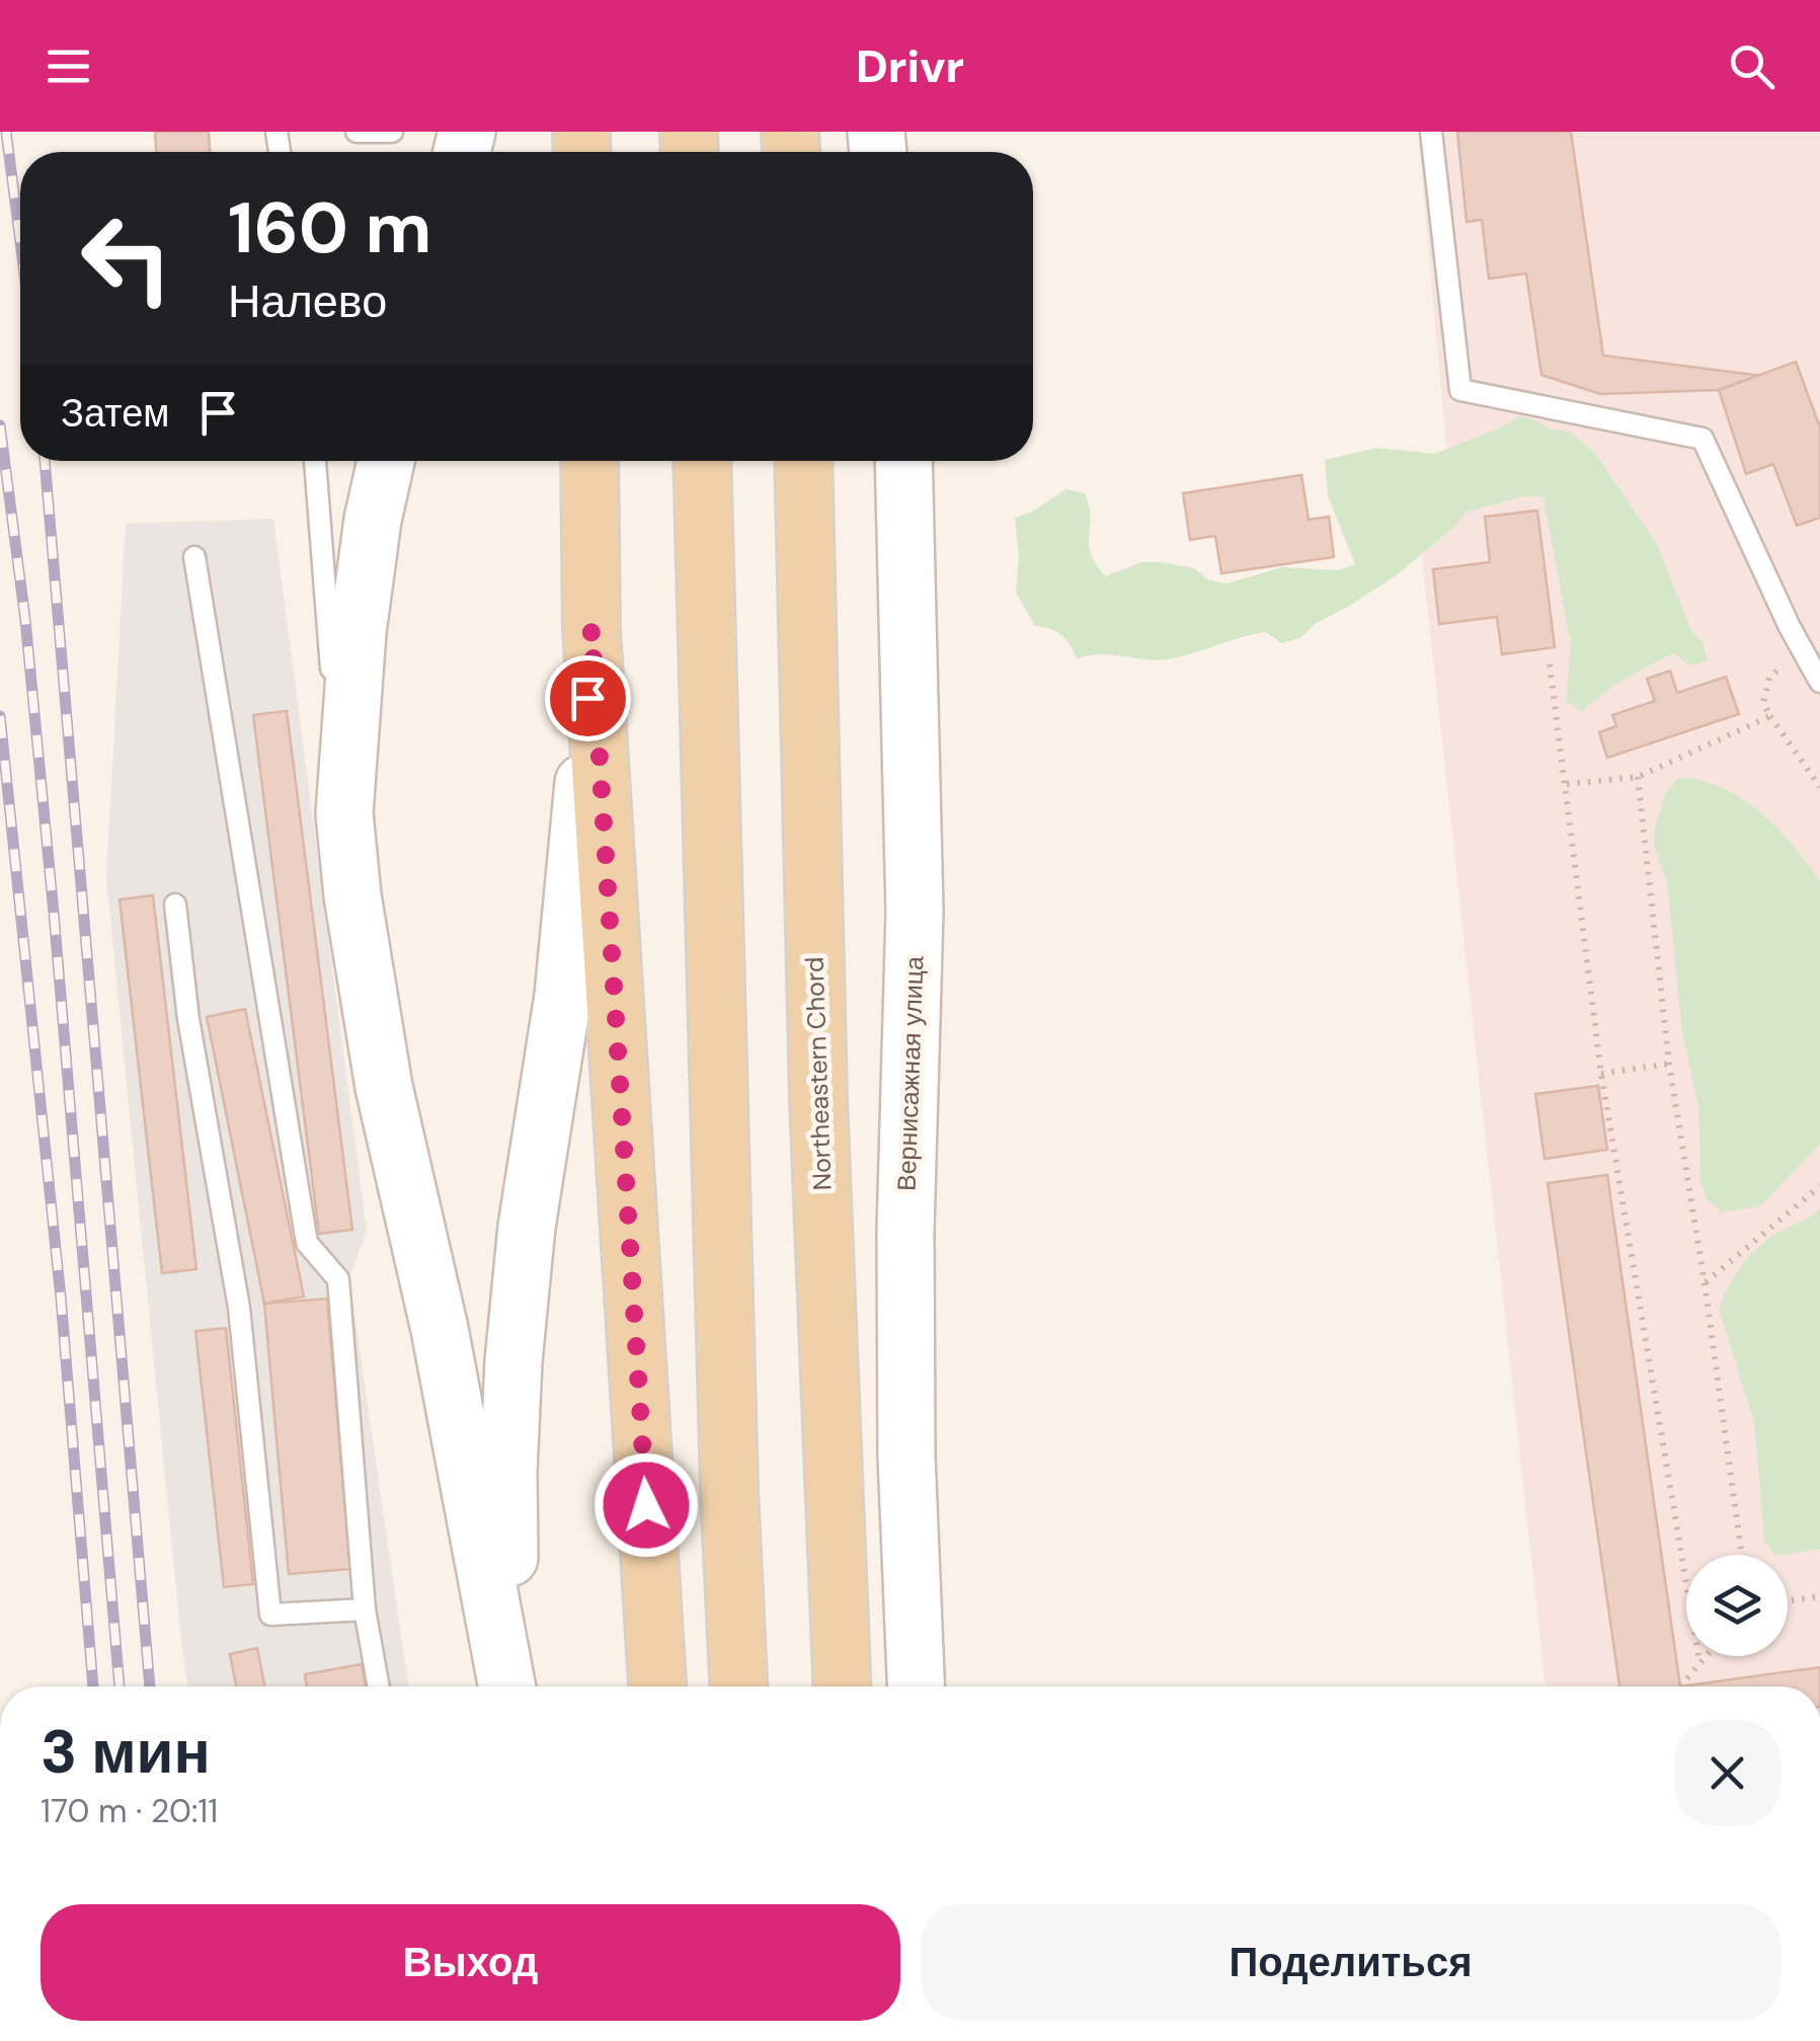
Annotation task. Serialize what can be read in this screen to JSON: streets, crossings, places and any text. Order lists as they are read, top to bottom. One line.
{"streets":{"main road":["Northeastern Chord"],"street":["Вернисажная улица"]},"page":{"header":"Drivr","turn":["160 m","Налево"],"then":"Затем","heading":["3 мин","170 m · 20:11"],"buttons":["Выход","Поделиться"]}}
